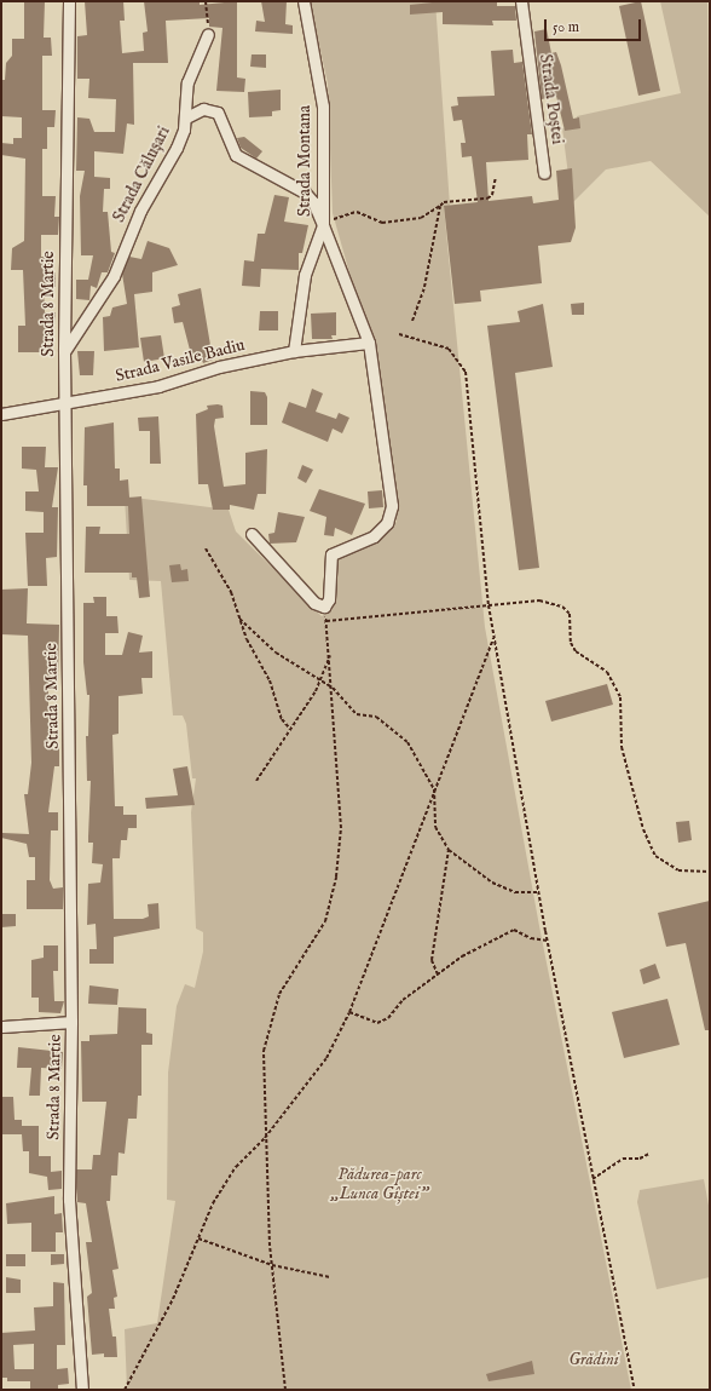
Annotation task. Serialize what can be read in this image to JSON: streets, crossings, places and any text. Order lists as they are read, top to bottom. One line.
{"streets":{"street":["Strada Poștei","Strada Montana","Strada Călușari","Strada 8 Martie","Strada Vasile Badiu"]},"crossings":[["Strada Montana","Strada Vasile Badiu"],["Strada Călușari","Strada 8 Martie"],["Strada 8 Martie","Strada Vasile Badiu"]],"parks":["Pădurea-parc „Lunca Gîștei”","Grădini"],"scale_bar":"50 m"}
